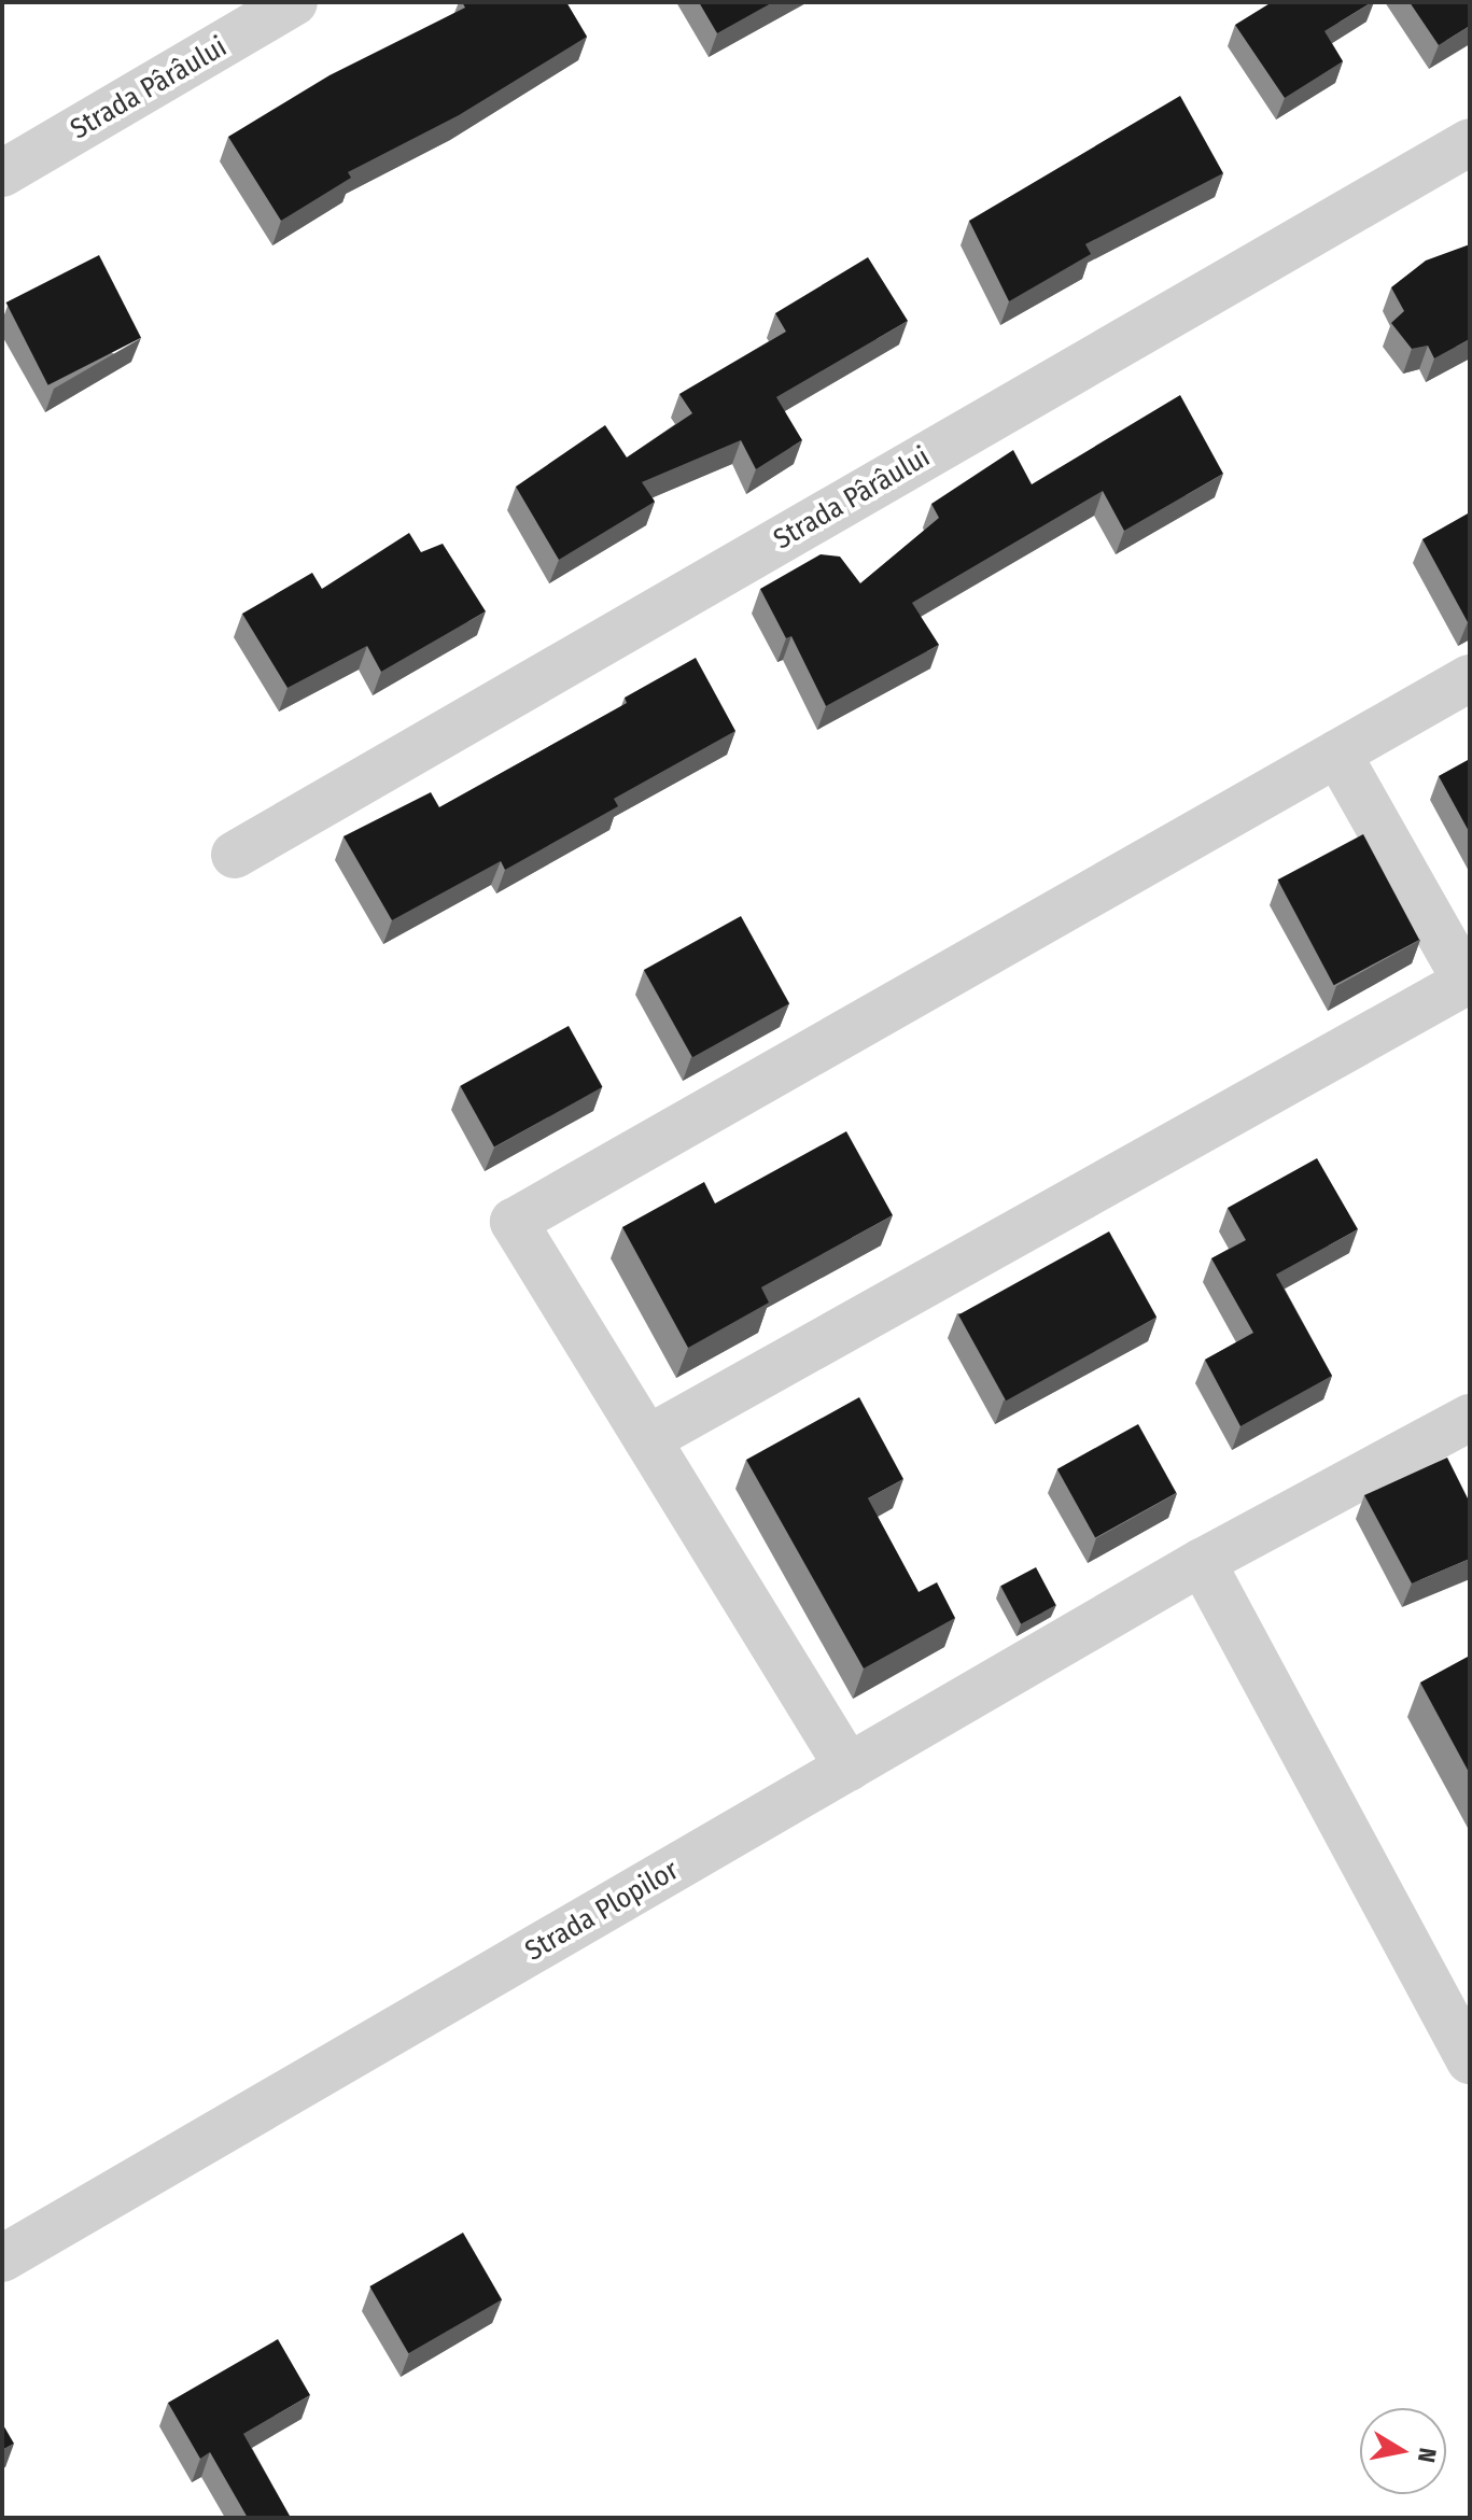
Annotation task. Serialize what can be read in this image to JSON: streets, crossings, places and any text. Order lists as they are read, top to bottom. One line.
{"streets":{"street":["Strada Pârâului","Strada Plopilor"]},"north":"right"}
